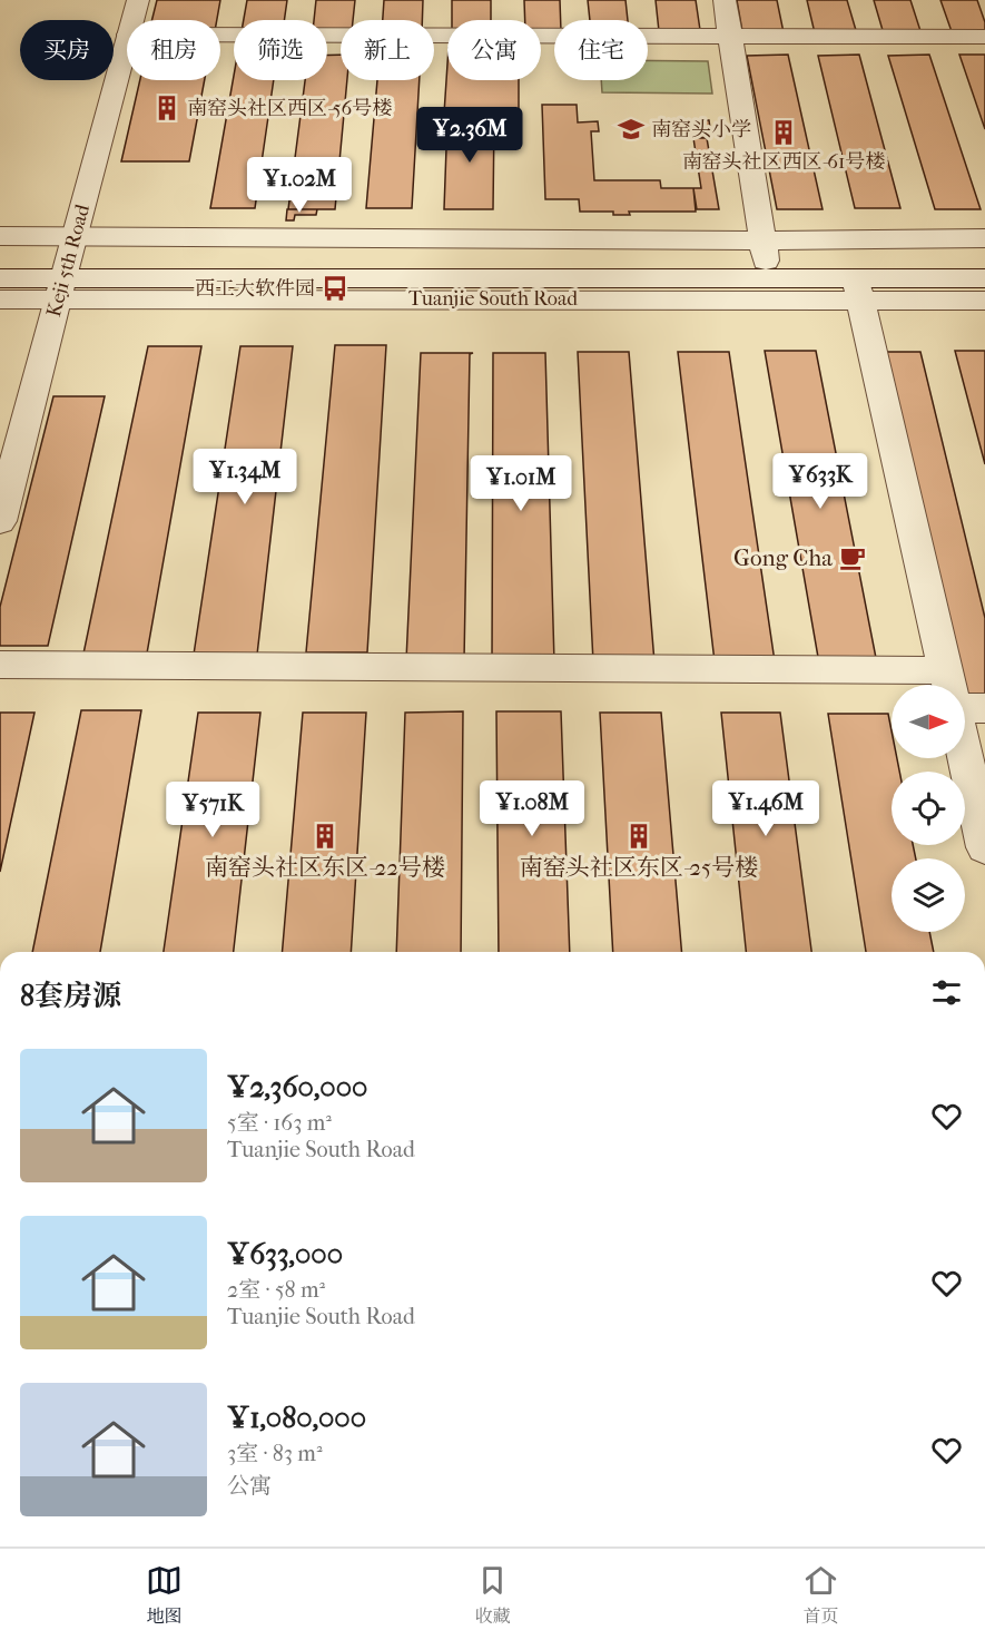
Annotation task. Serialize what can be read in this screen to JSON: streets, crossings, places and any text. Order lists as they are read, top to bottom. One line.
{"streets":{"street":["Keji 5th Road","Tuanjie South Road"]},"crossings":[["Keji 5th Road","Tuanjie South Road"]],"places":{"building":["南窑头社区西区-56号楼","南窑头社区西区-61号楼","南窑头社区东区-22号楼","南窑头社区东区-25号楼"],"school or university":["南窑头小学"],"bus stop":["西工大软件园"],"cafe":["Gong Cha"]},"north":"right","page":{"chip":["买房","租房","筛选","新上","公寓","住宅"],"price":["¥2.36M","¥1.02M","¥1.34M","¥633K","¥1.01M","¥1.08M","¥1.46M","¥571K"],"heading":"8套房源","list":[{"name":"¥2,360,000","note":"5室 · 163 m² · Tuanjie South Road"},{"name":"¥633,000","note":"2室 · 58 m² · Tuanjie South Road"},{"name":"¥1,080,000","note":"3室 · 83 m² · 公寓"}],"tabs":["地图","收藏","首页"]}}
